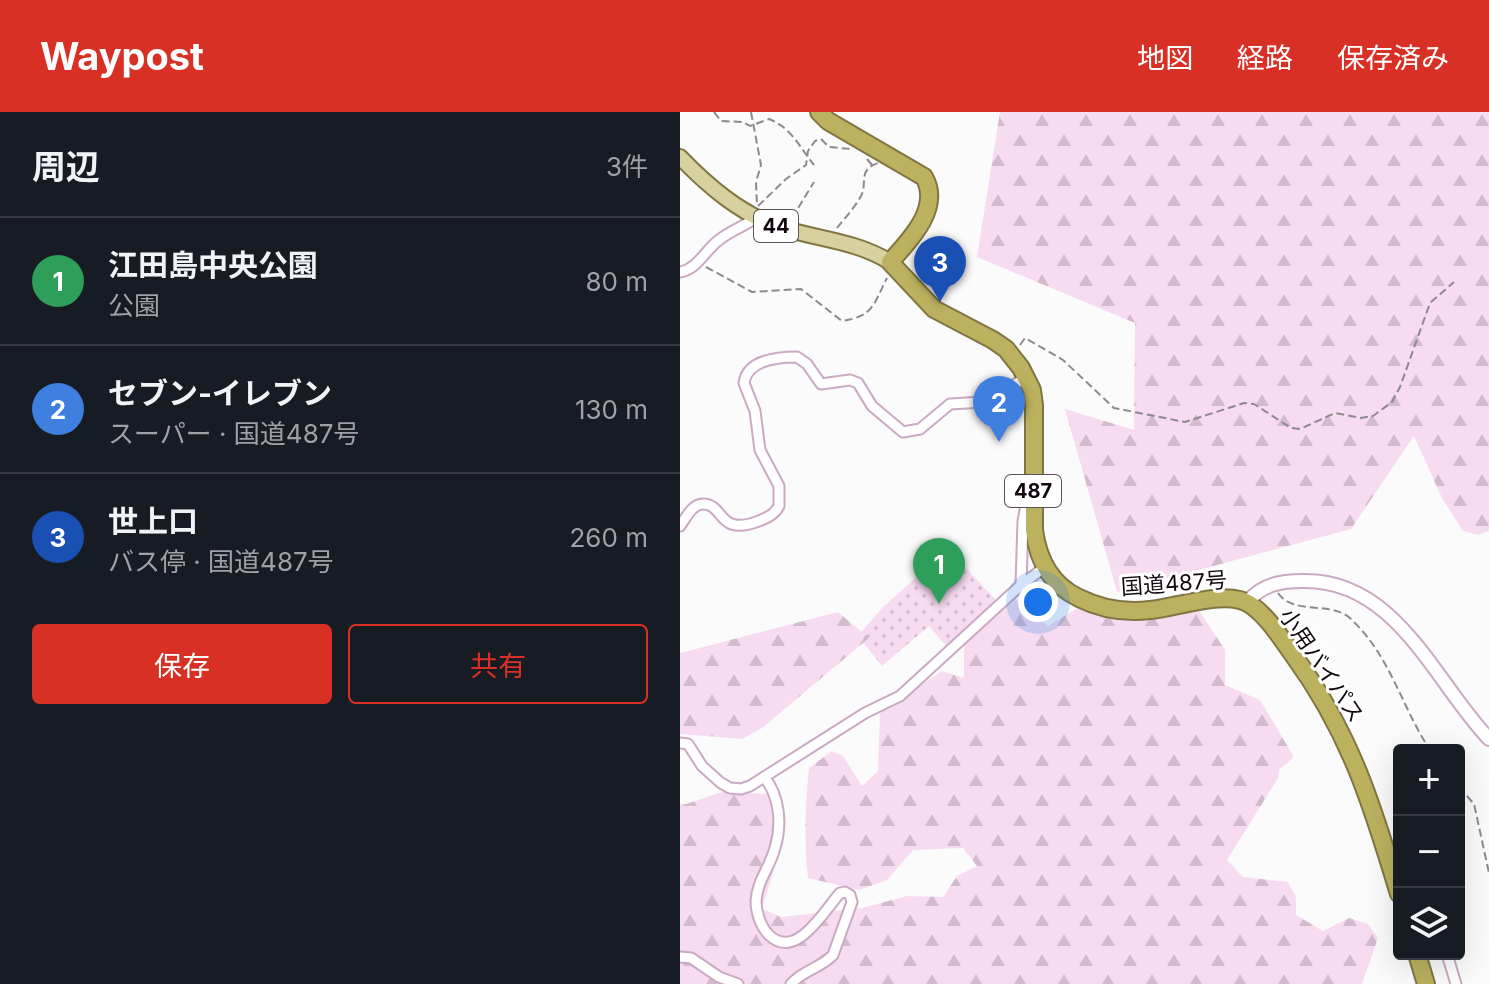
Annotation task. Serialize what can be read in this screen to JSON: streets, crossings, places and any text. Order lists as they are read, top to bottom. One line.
{"streets":{"highway":["487","国道487号","小用バイパス"],"main road":["44"]},"crossings":[["44","国道487号"],["国道487号","小用バイパス"]],"page":{"header":"Waypost","nav":["地図","経路","保存済み"],"heading":["周辺","3件"],"list":[{"mark":"1","name":"江田島中央公園","note":"公園","value":"80 m"},{"mark":"2","name":"セブン-イレブン","note":"スーパー · 国道487号","value":"130 m"},{"mark":"3","name":"世上口","note":"バス停 · 国道487号","value":"260 m"}],"pins":["3","2","1"],"buttons":["保存","共有"],"map_buttons":["+","−"]}}
